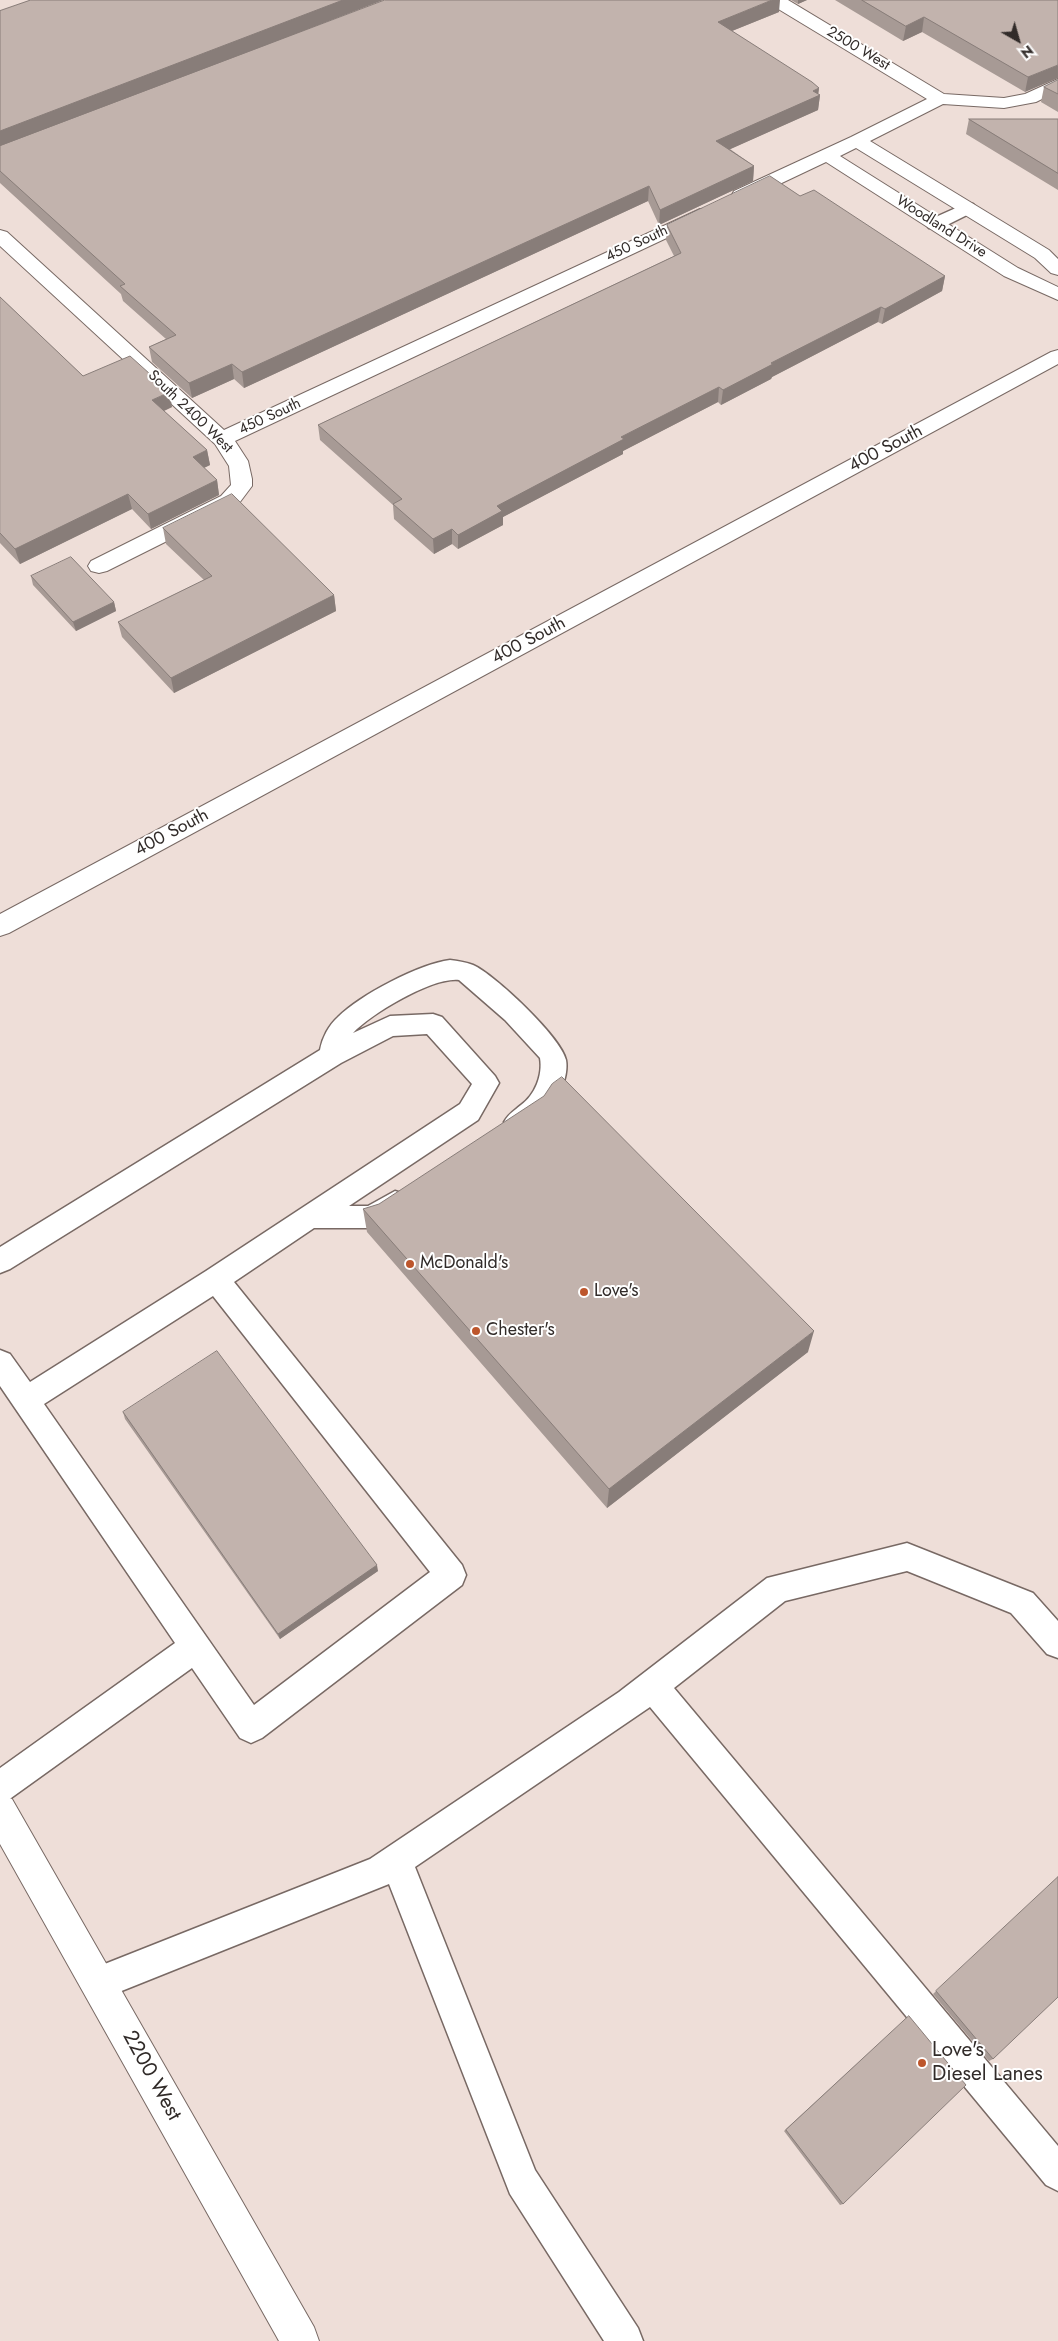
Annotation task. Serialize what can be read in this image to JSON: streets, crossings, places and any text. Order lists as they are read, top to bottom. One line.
{"streets":{"street":["2500 West","Woodland Drive","450 South","South 2400 West","400 South","2200 West"]},"crossings":[["2500 West","450 South"],["Woodland Drive","450 South"],["450 South","South 2400 West"]],"places":["McDonald's","Love's","Chester's","Love's Diesel Lanes"],"north":"bottom right"}
